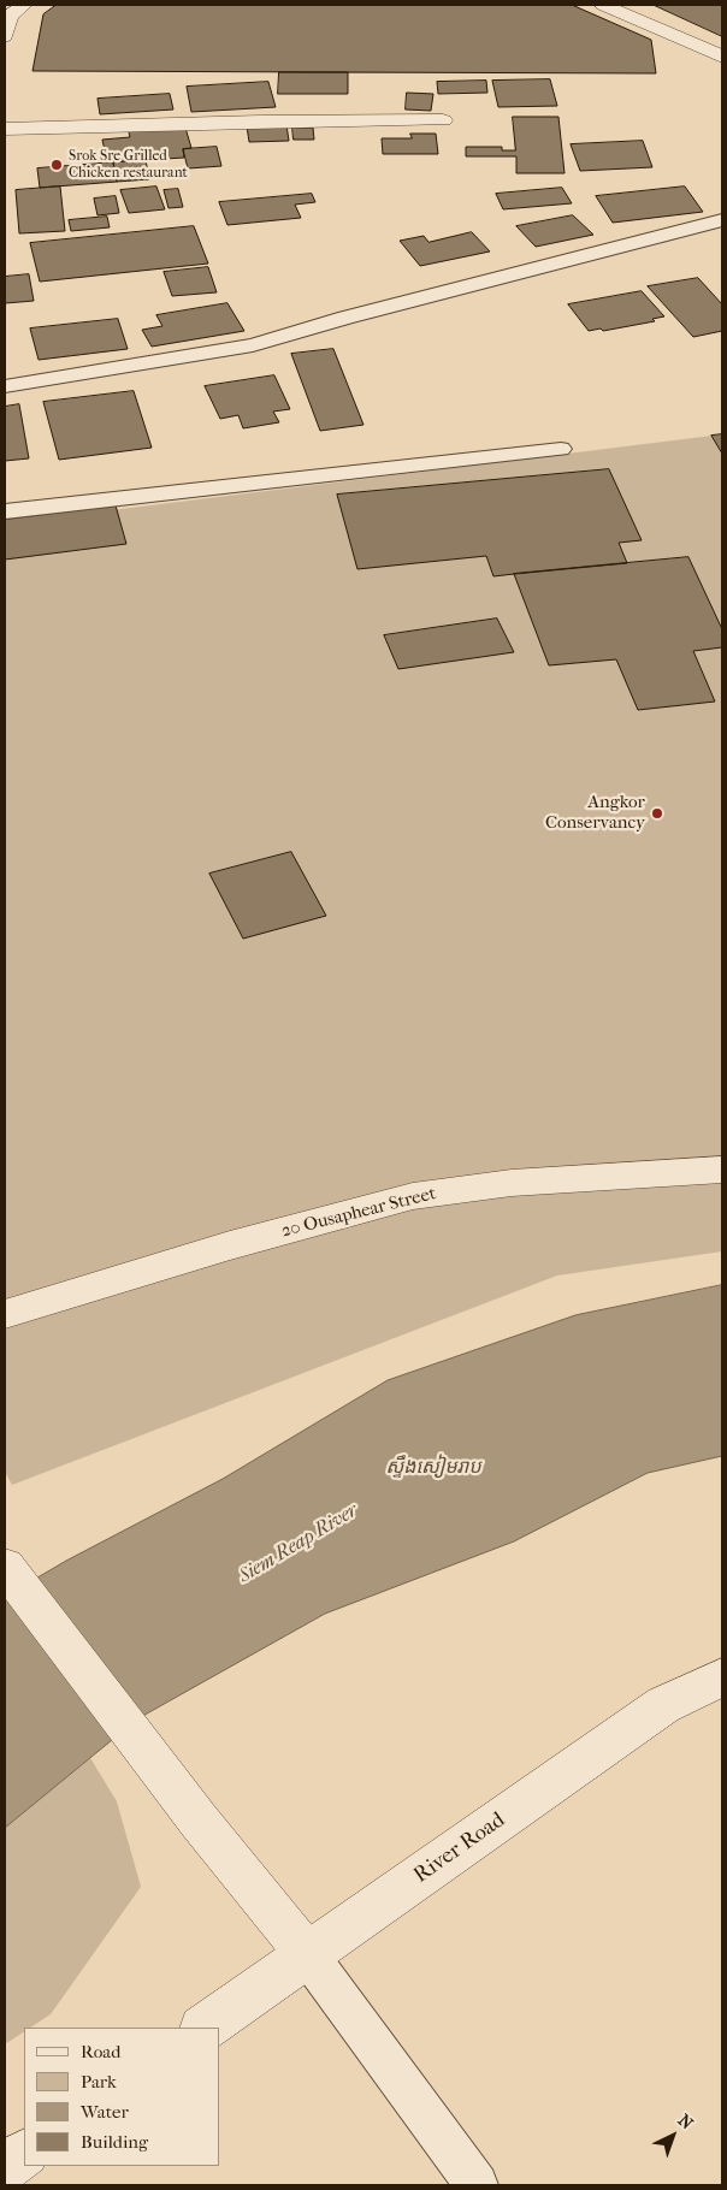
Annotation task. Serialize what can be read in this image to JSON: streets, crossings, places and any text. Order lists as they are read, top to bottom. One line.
{"streets":{"street":["20 Ousaphear Street","River Road"]},"water":["ស្ទឹងសៀមរាប","Siem Reap River"],"places":["Srok Sre Grilled Chicken restaurant","Angkor Conservancy"],"legend":["Road","Park","Water","Building"],"north":"top right"}
